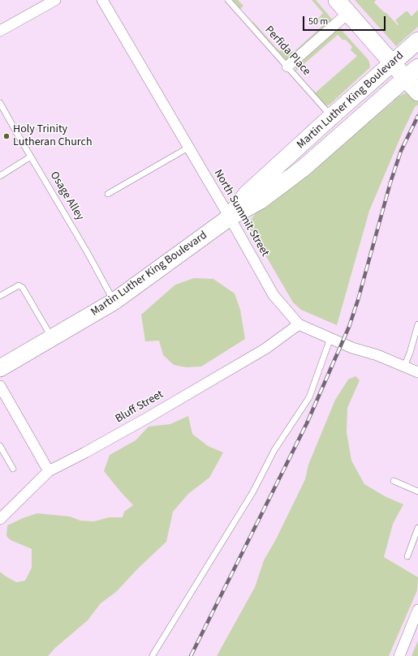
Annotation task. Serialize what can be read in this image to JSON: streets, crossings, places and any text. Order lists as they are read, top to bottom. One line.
{"streets":{"main road":["Martin Luther King Boulevard"],"street":["North Summit Street","Bluff Street"],"lane":["Perfida Place","Osage Alley"]},"crossings":[["Perfida Place","Martin Luther King Boulevard"],["Martin Luther King Boulevard","Osage Alley"],["Martin Luther King Boulevard","North Summit Street"],["North Summit Street","Bluff Street"]],"places":["Holy Trinity Lutheran Church"],"scale_bar":"50 m"}
